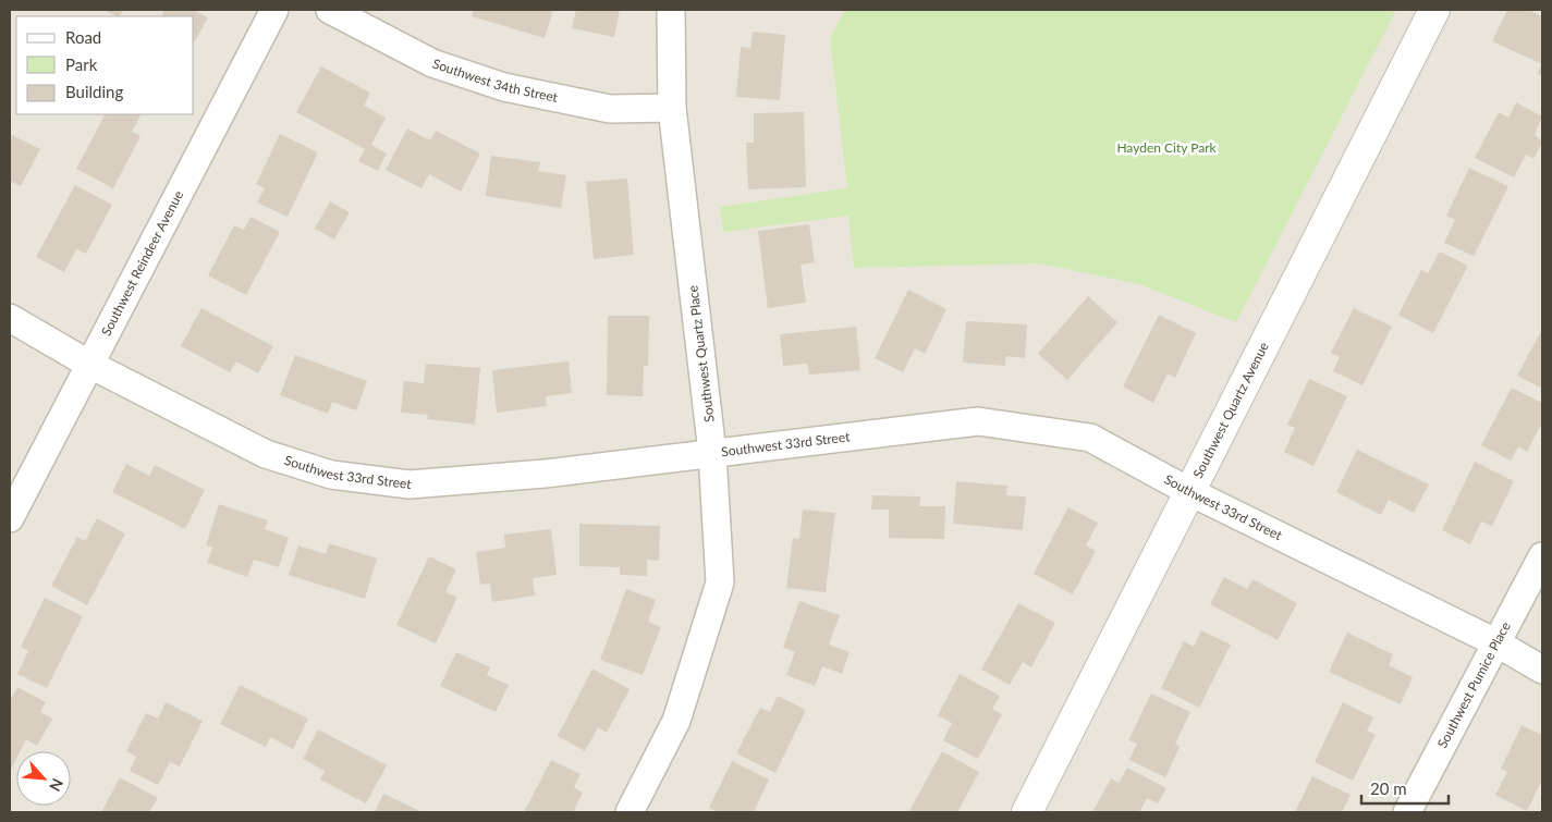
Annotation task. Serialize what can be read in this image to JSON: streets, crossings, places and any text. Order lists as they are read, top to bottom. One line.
{"streets":{"street":["Southwest 34th Street","Southwest Reindeer Avenue","Southwest Quartz Place","Southwest Quartz Avenue","Southwest 33rd Street","Southwest Pumice Place"]},"crossings":[["Southwest 34th Street","Southwest Quartz Place"],["Southwest Reindeer Avenue","Southwest 33rd Street"],["Southwest Quartz Place","Southwest 33rd Street"],["Southwest Quartz Avenue","Southwest 33rd Street"],["Southwest 33rd Street","Southwest Pumice Place"]],"parks":["Hayden City Park"],"legend":["Road","Park","Building"],"scale_bar":"20 m","north":"bottom right"}
